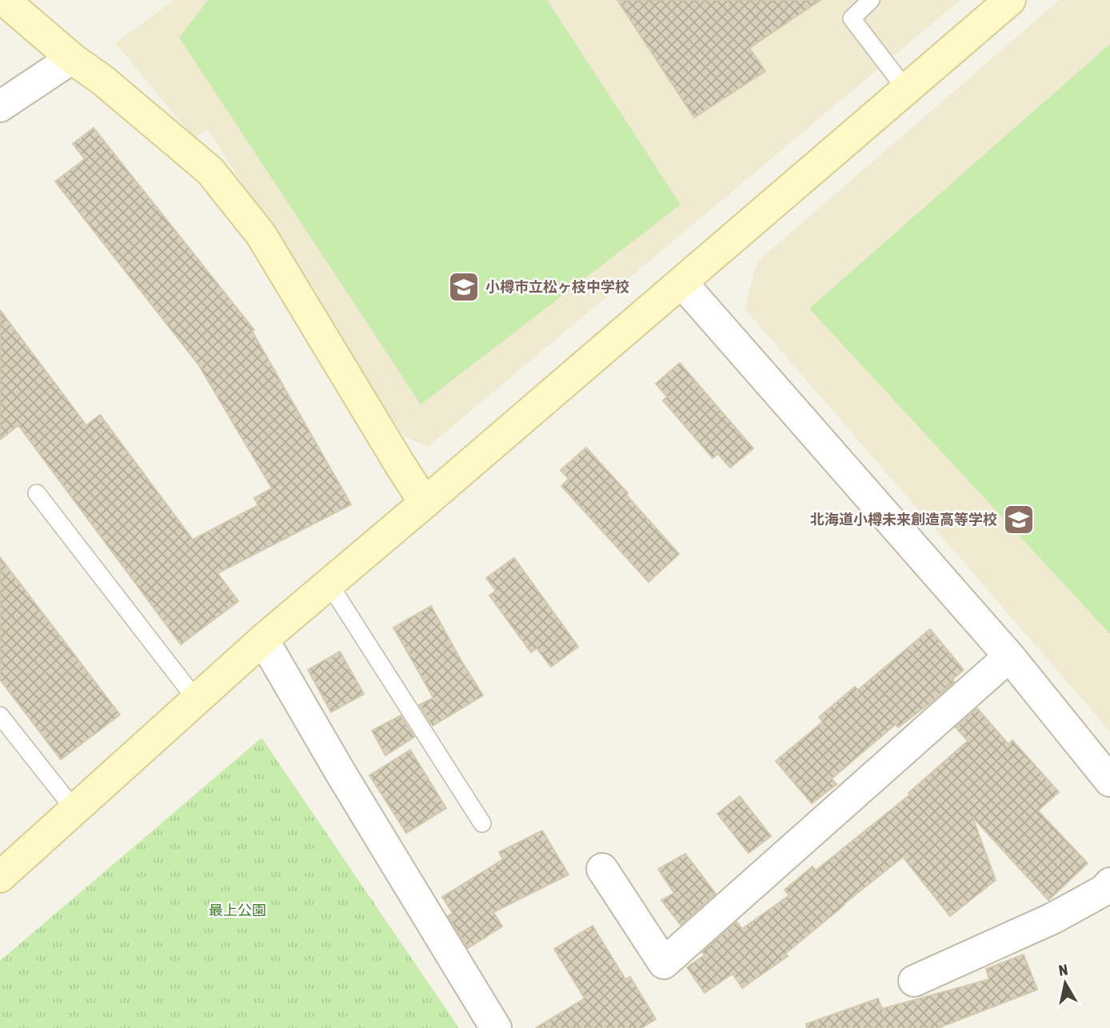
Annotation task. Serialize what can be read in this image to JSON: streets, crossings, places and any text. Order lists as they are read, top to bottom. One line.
{"parks":["最上公園"],"places":{"school or university":["小樽市立松ヶ枝中学校","北海道小樽未来創造高等学校"]},"north":"top"}
